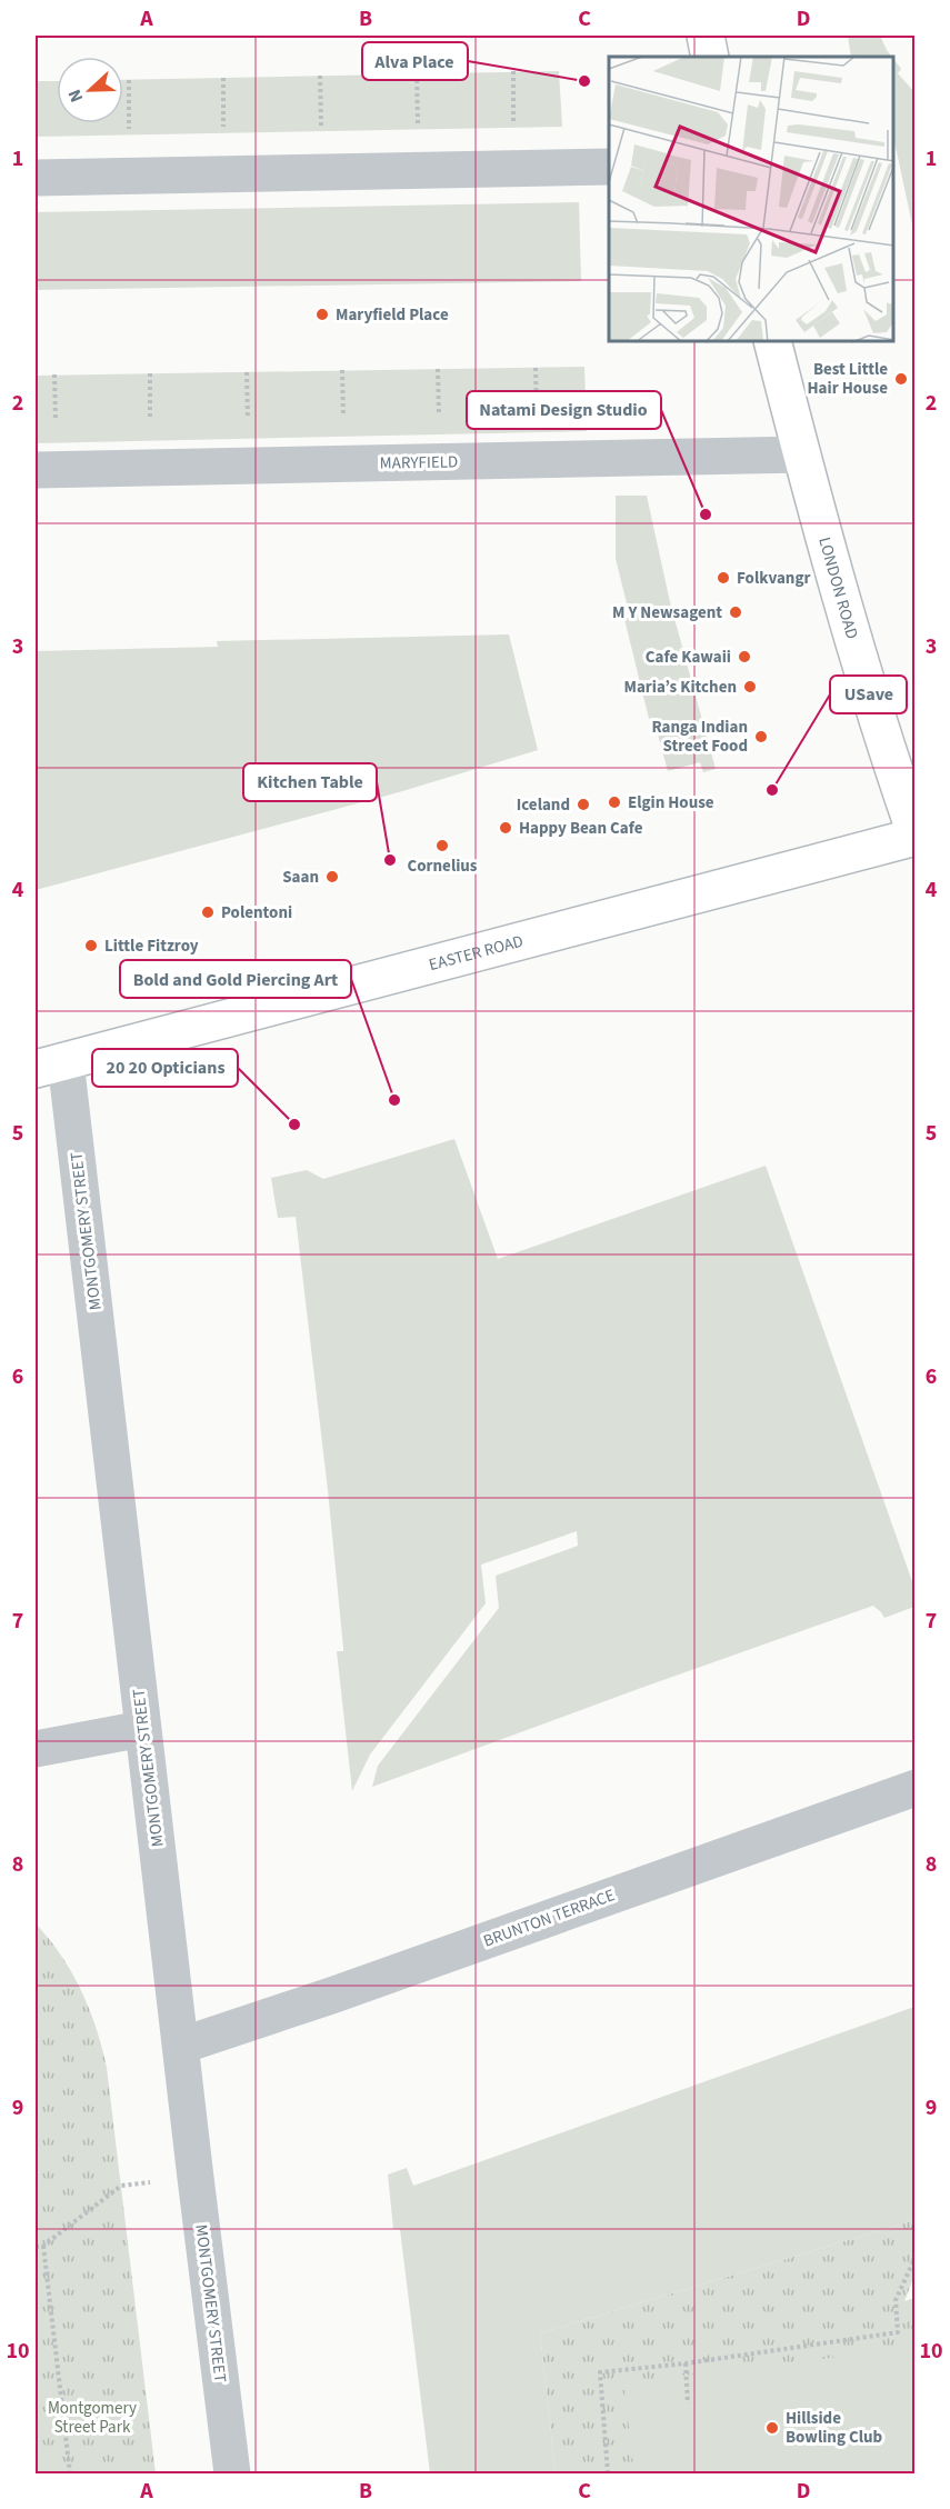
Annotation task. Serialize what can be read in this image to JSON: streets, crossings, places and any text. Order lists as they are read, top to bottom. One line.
{"streets":{"street":["MARYFIELD","LONDON ROAD","EASTER ROAD","MONTGOMERY STREET","BRUNTON TERRACE"]},"crossings":[["MARYFIELD","LONDON ROAD"],["LONDON ROAD","EASTER ROAD"],["EASTER ROAD","MONTGOMERY STREET"],["MONTGOMERY STREET","BRUNTON TERRACE"]],"parks":["Montgomery Street Park"],"places":["Alva Place","Maryfield Place","Best Little Hair House","Natami Design Studio","Folkvangr","M Y Newsagent","Cafe Kawaii","Maria’s Kitchen","Ranga Indian Street Food","USave","Elgin House","Iceland","Happy Bean Cafe","Cornelius","Kitchen Table","Saan","Polentoni","Little Fitzroy","Bold and Gold Piercing Art","20 20 Opticians","Hillside Bowling Club"],"north":"left","grid":{"columns":["A","B","C","D"],"rows":["1","2","3","4","5","6","7","8","9","10"]}}
